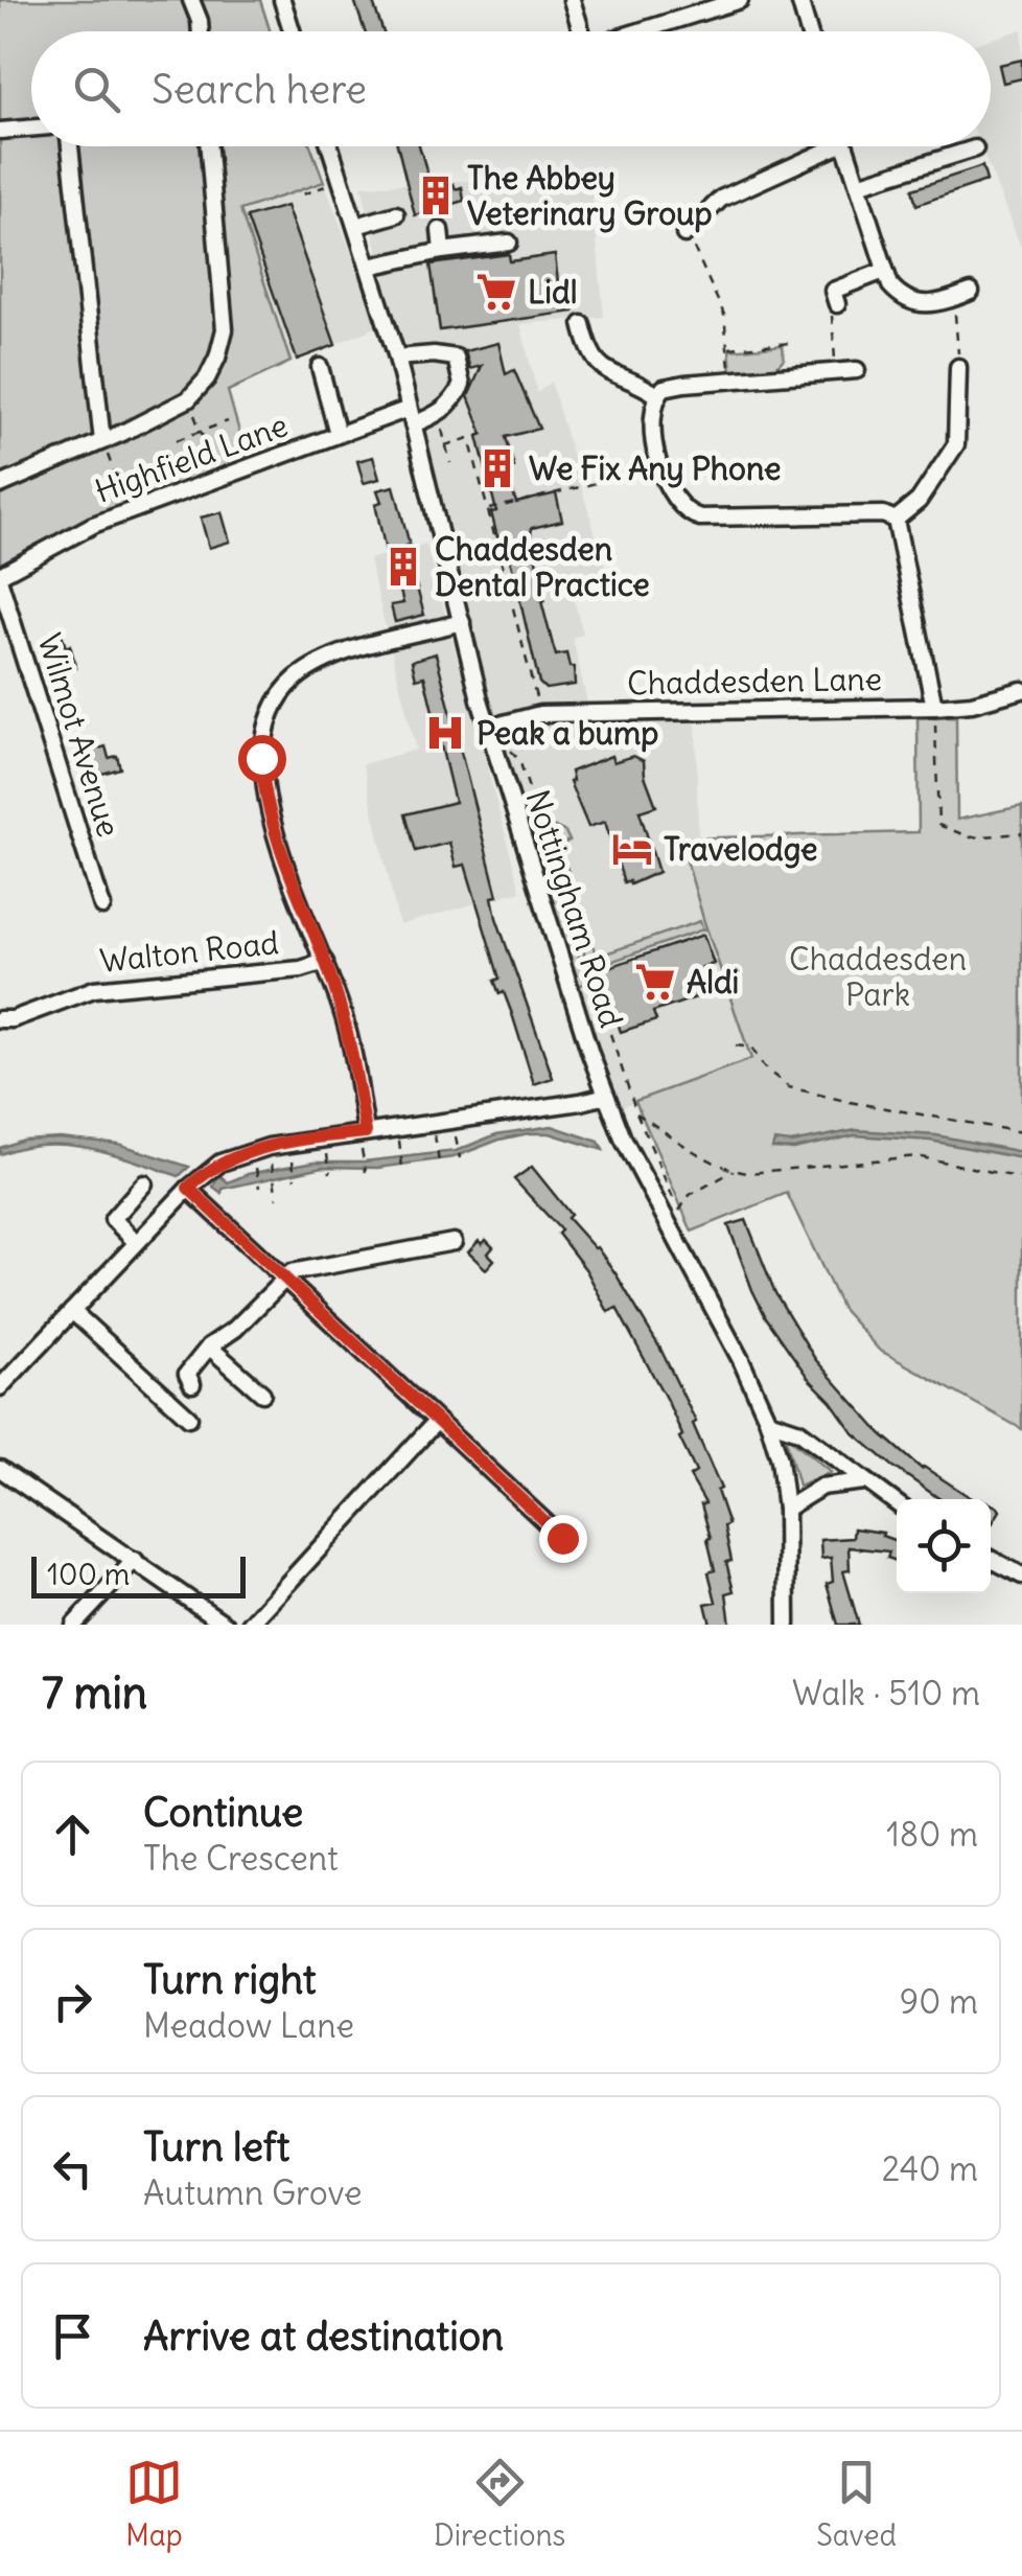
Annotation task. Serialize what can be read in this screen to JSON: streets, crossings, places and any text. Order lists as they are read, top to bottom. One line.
{"streets":{"street":["Highfield Lane","Chaddesden Lane","Wilmot Avenue","Nottingham Road","Walton Road"]},"crossings":[["Highfield Lane","Wilmot Avenue"],["Highfield Lane","Nottingham Road"],["Chaddesden Lane","Nottingham Road"]],"parks":["Chaddesden Park"],"places":{"building":["The Abbey Veterinary Group","We Fix Any Phone","Chaddesden Dental Practice"],"supermarket":["Lidl","Aldi"],"hospital":["Peak a bump"],"hotel":["Travelodge"]},"scale_bar":"100 m","page":{"search":"Search here","scale":"100 m","heading":["7 min","Walk · 510 m"],"list":[["Continue","The Crescent","180 m"],["Turn right","Meadow Lane","90 m"],["Turn left","Autumn Grove","240 m"],"Arrive at destination"],"nav":["Map","Directions","Saved"]}}
